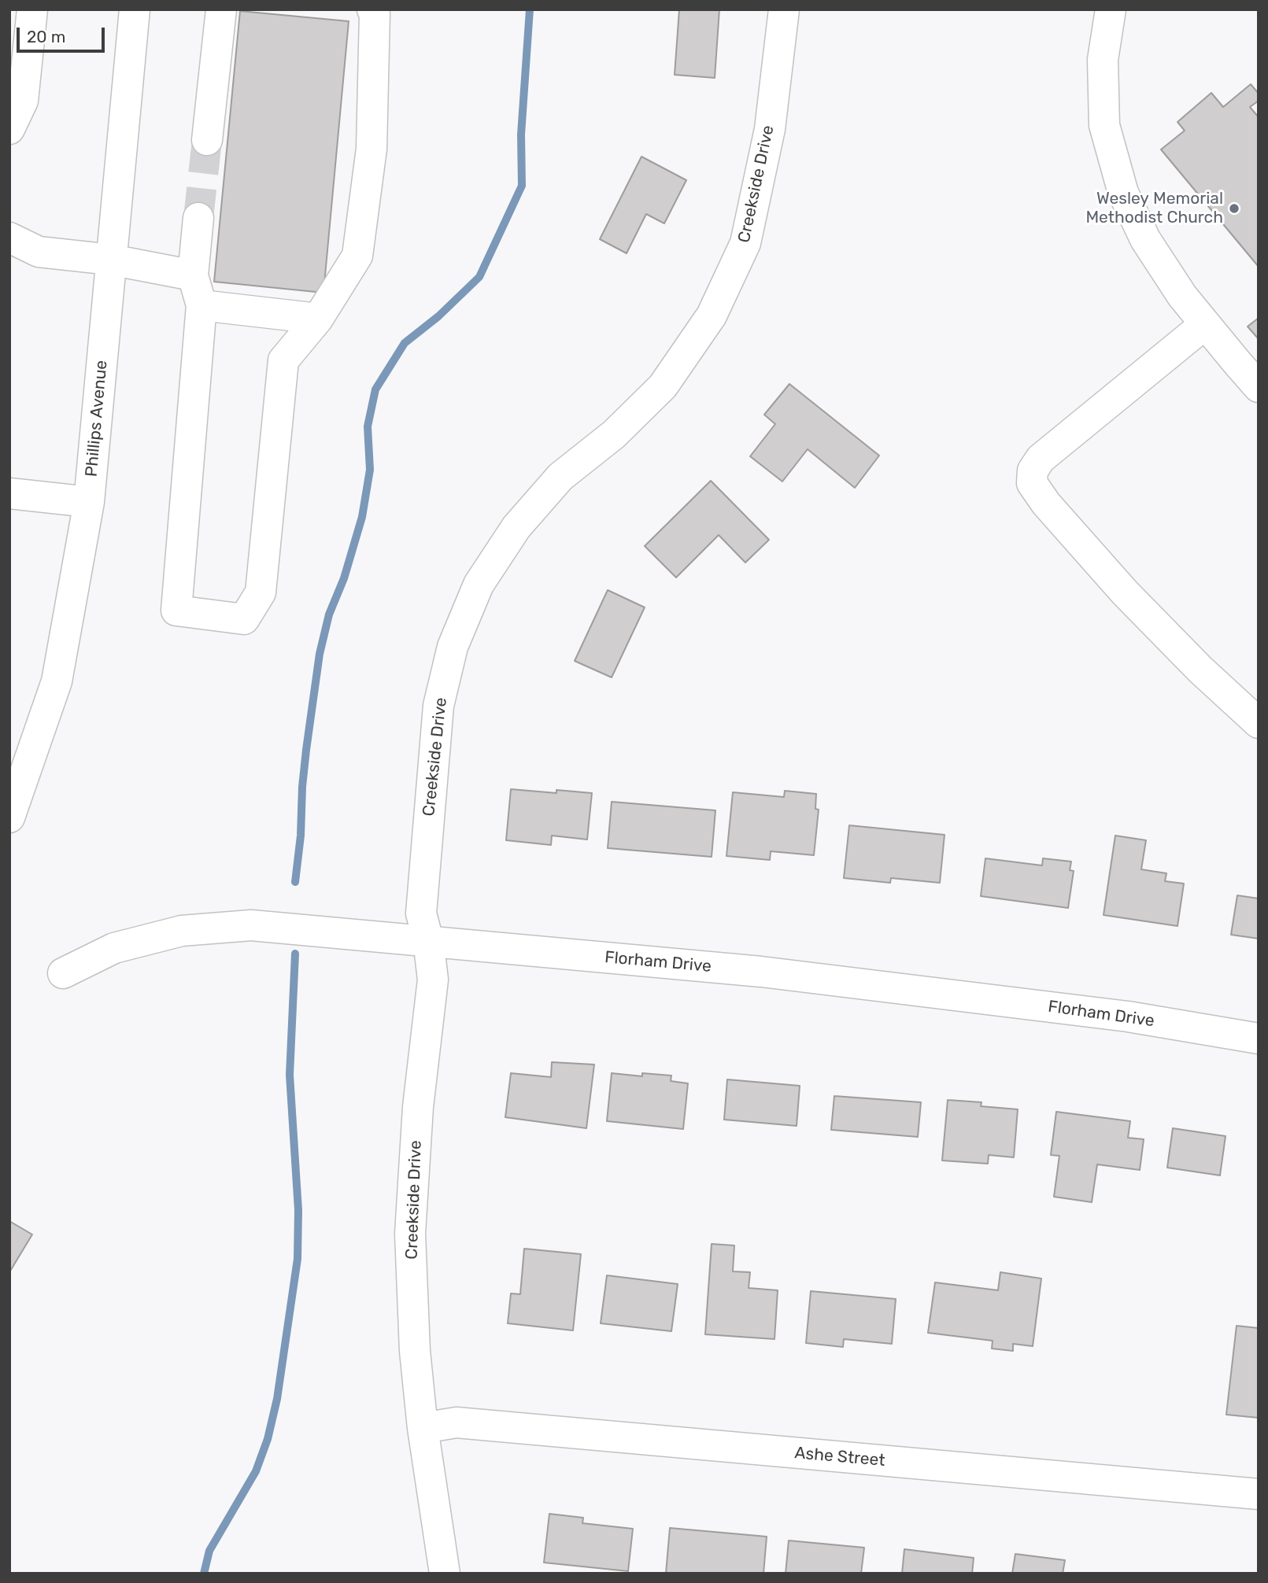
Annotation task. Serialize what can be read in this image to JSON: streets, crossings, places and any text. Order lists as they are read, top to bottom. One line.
{"streets":{"street":["Creekside Drive","Phillips Avenue","Florham Drive","Ashe Street"]},"crossings":[["Creekside Drive","Florham Drive"],["Creekside Drive","Ashe Street"]],"places":["Wesley Memorial Methodist Church"],"scale_bar":"20 m"}
